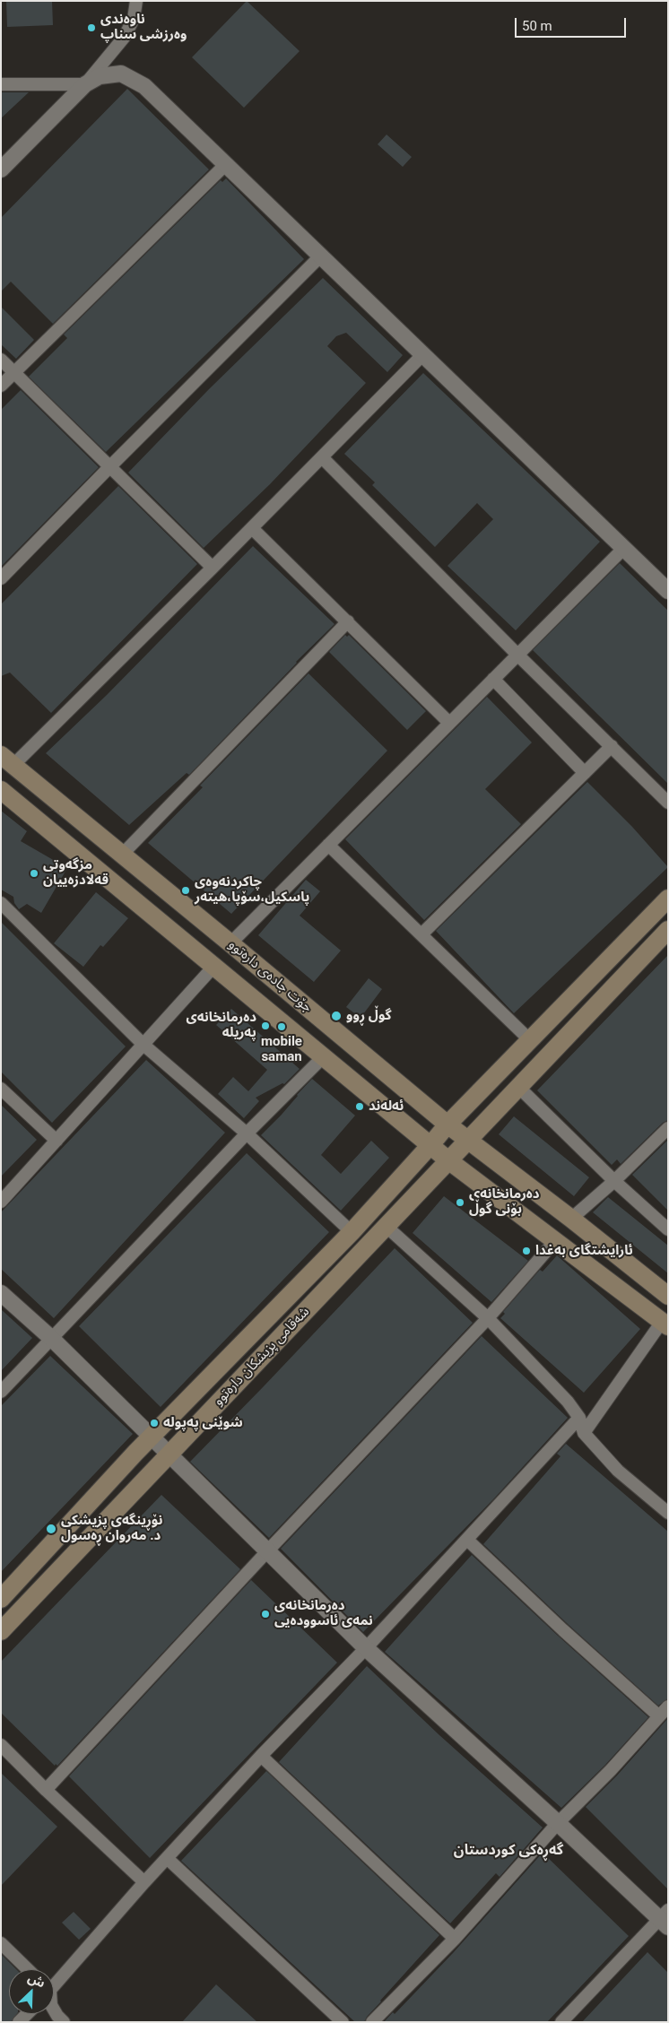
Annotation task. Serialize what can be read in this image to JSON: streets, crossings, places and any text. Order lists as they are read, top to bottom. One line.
{"streets":{"main road":["جۆت جادەی دارەتوو","شەقامی پزیشکان دارەتوو"]},"crossings":[["جۆت جادەی دارەتوو","شەقامی پزیشکان دارەتوو"]],"districts":["گەڕەکی کوردستان"],"places":["ناوەندی وەرزشی سناپ","مزگەوتی قەلادزەییان","چاکردنەوەی پاسکیل،سۆپا،هیتەر","گوڵ ڕوو","دەرمانخانەی پەریلە","mobile saman","ئەلەند","دەرمانخانەی بۆنی گوڵ","ئارایشتگای بەغدا","شوێنی پەپولە","نۆڕینگەی پزیشکی د. مەروان ڕەسول","دەرمانخانەی نمەی ئاسوودەیی"],"scale_bar":"50 m","north":"top right"}
